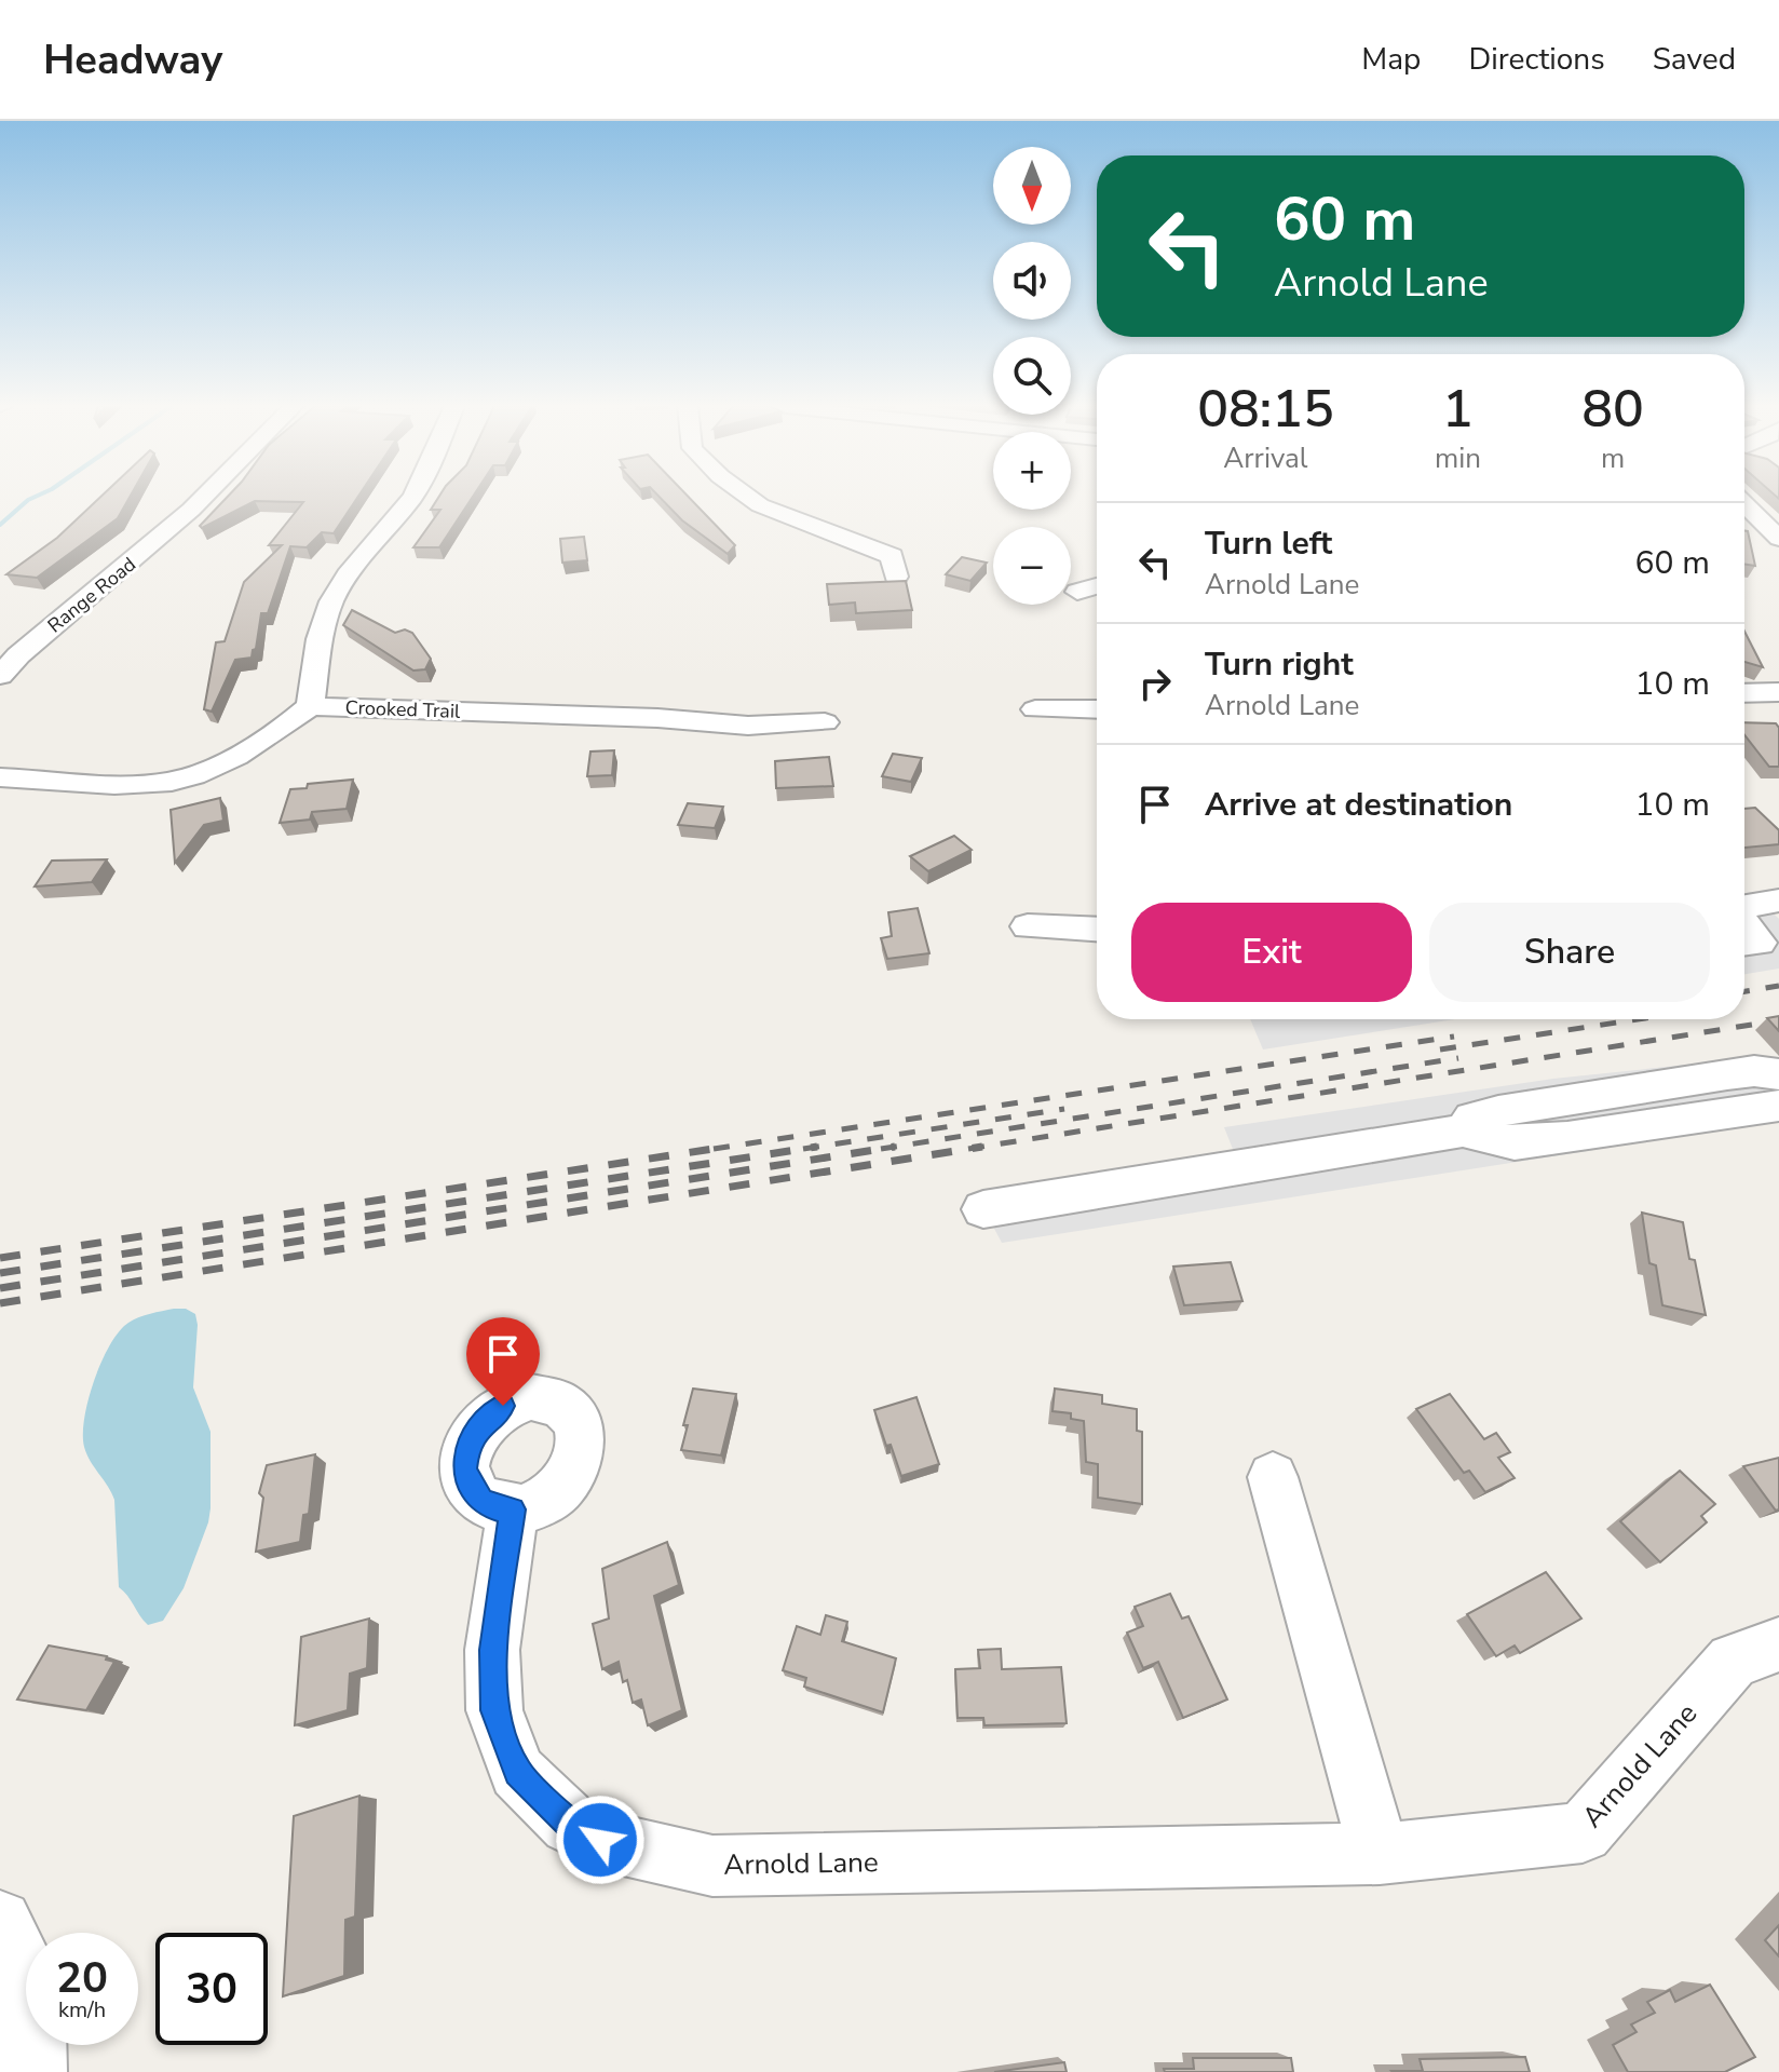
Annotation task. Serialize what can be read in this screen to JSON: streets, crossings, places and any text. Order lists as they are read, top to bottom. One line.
{"streets":{"street":["Range Road","Crooked Trail","Arnold Lane"]},"north":"bottom","page":{"header":"Headway","nav":["Map","Directions","Saved"],"map_buttons":["+","−"],"turn":["60 m","Arnold Lane"],"eta":["08:15","Arrival","1","min","80","m"],"list":[{"name":"Turn left","note":"Arnold Lane","value":"60 m"},{"name":"Turn right","note":"Arnold Lane","value":"10 m"},{"name":"Arrive at destination","value":"10 m"}],"buttons":["Exit","Share"],"speed":"20 km/h","limit":"30"}}
